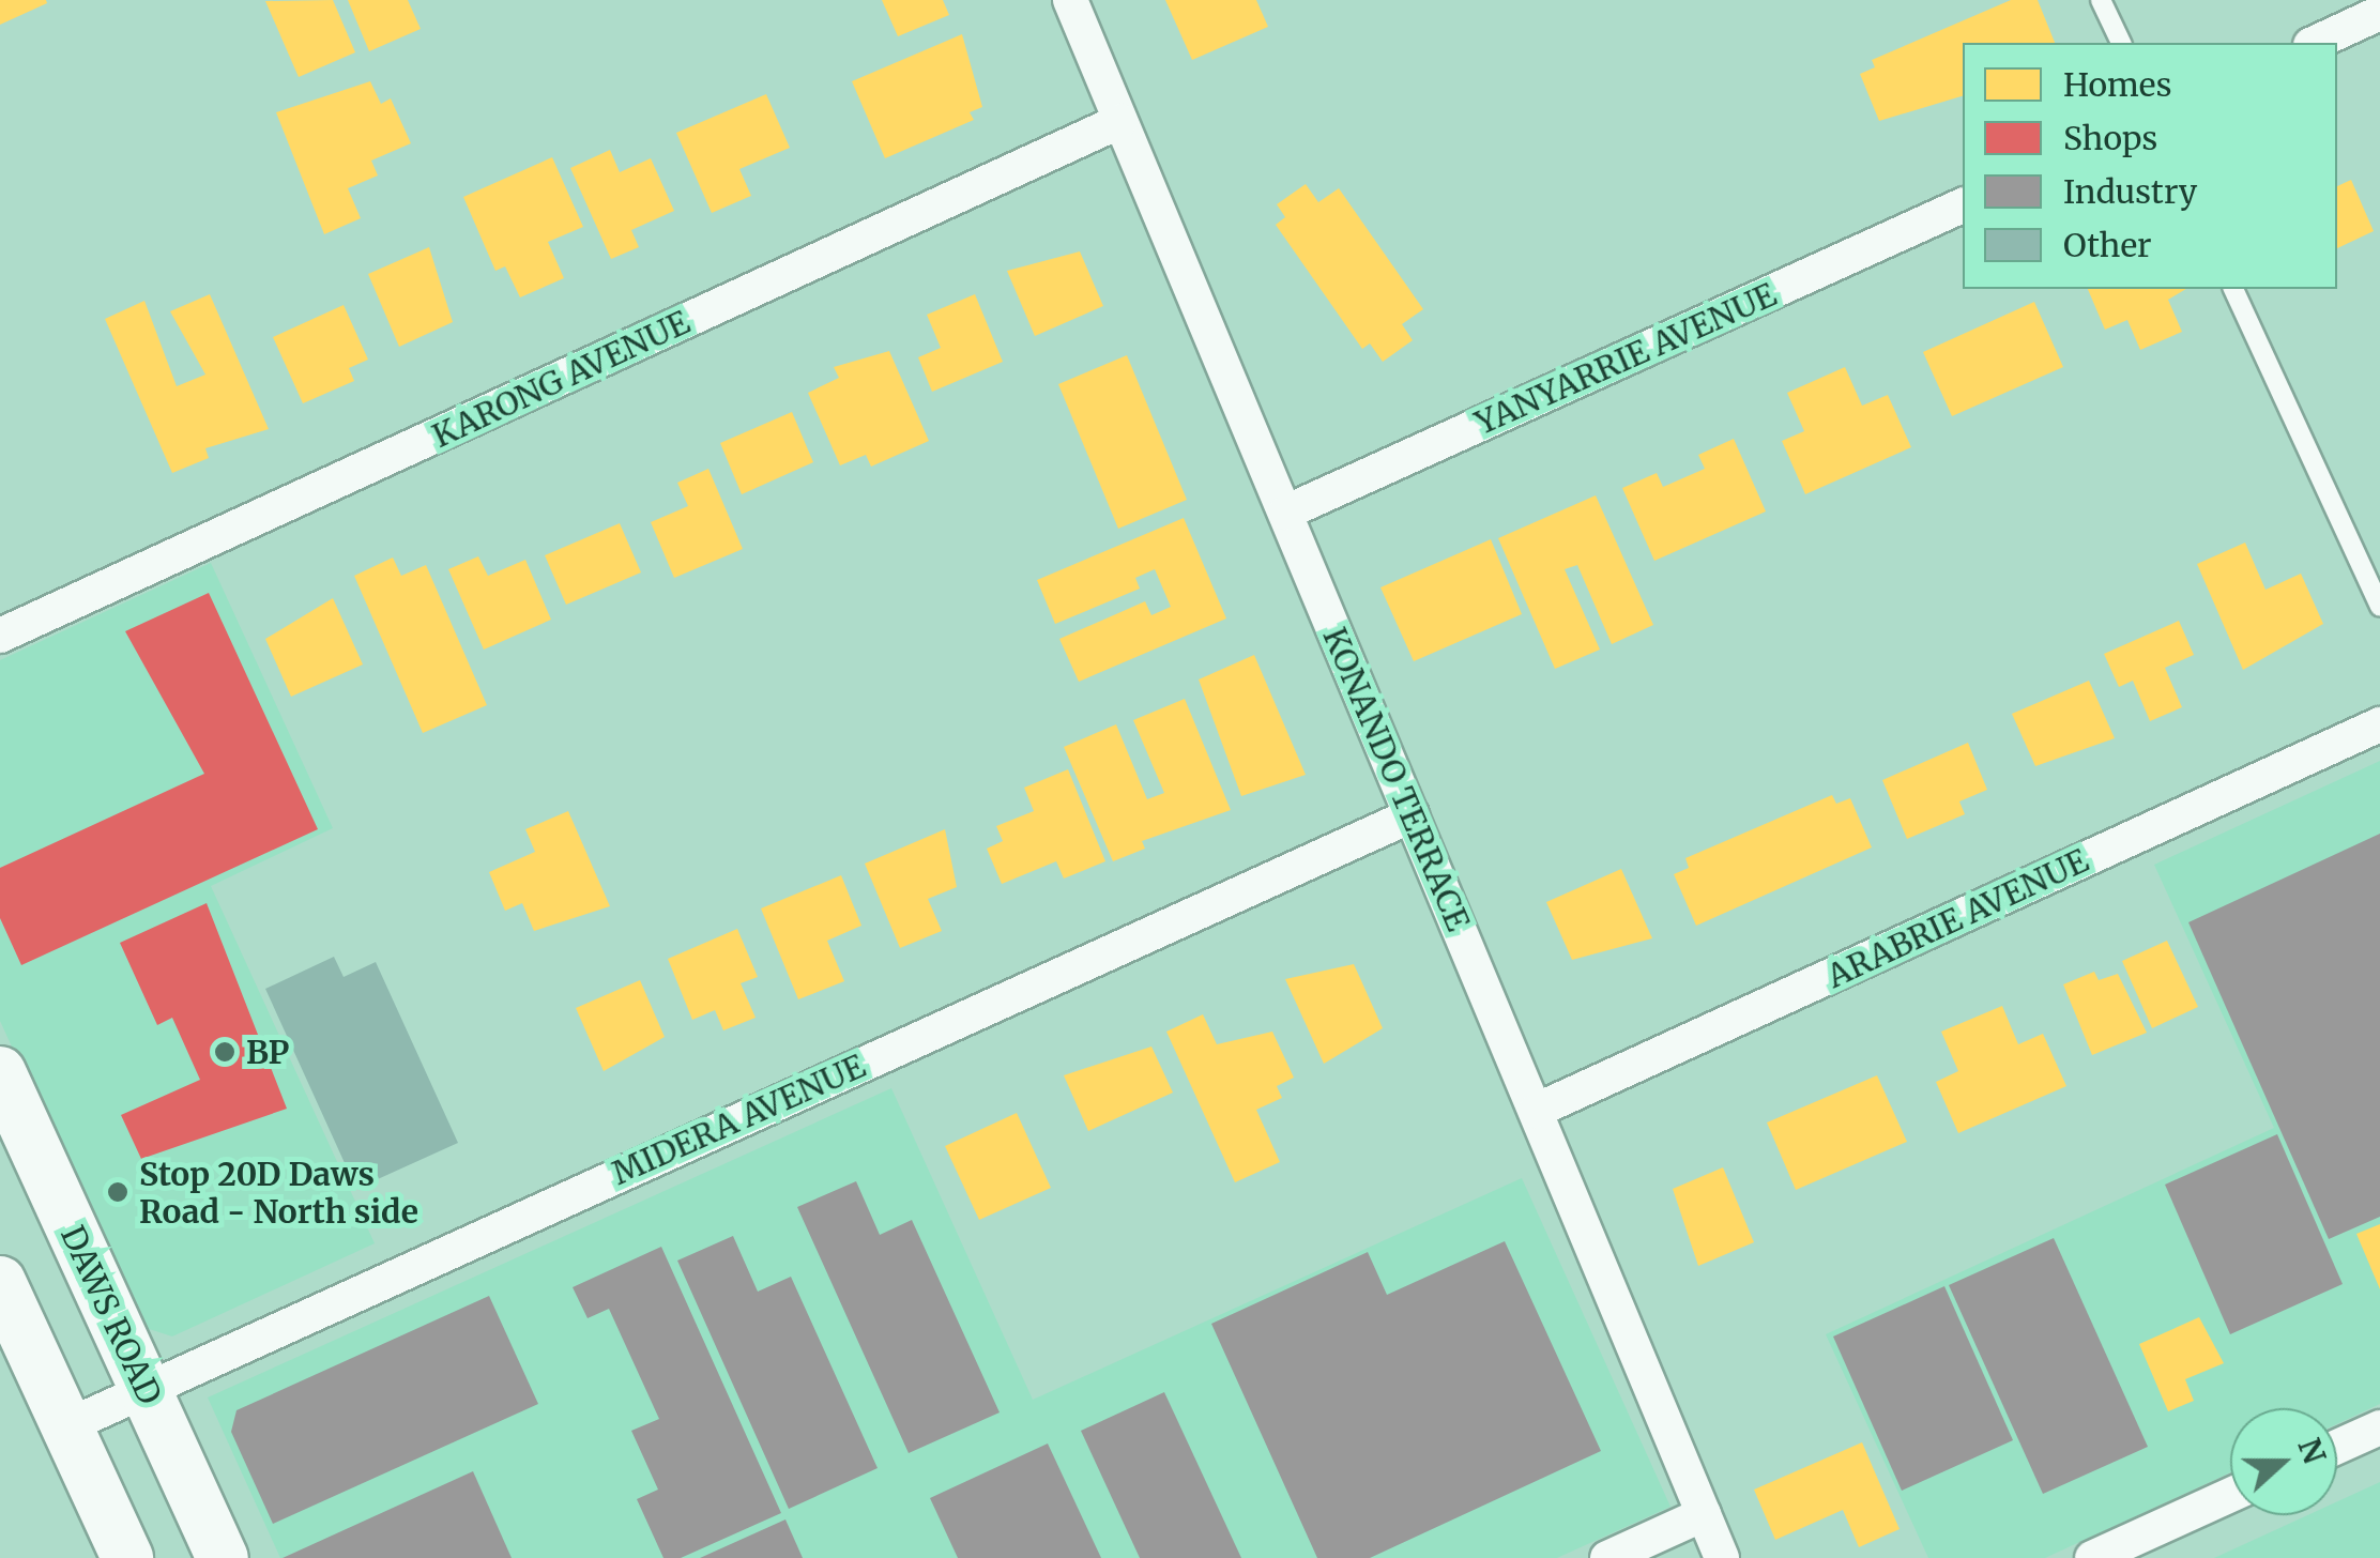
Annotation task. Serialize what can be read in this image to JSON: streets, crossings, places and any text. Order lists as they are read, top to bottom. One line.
{"streets":{"main road":["DAWS ROAD"],"street":["YANYARRIE AVENUE","KARONG AVENUE","KONANDO TERRACE","ARABRIE AVENUE","MIDERA AVENUE"]},"crossings":[["YANYARRIE AVENUE","KONANDO TERRACE"],["KARONG AVENUE","KONANDO TERRACE"],["KONANDO TERRACE","ARABRIE AVENUE"],["KONANDO TERRACE","MIDERA AVENUE"],["MIDERA AVENUE","DAWS ROAD"]],"places":["BP","Stop 20D Daws Road - North side"],"legend":["Homes","Shops","Industry","Other"],"north":"right"}
